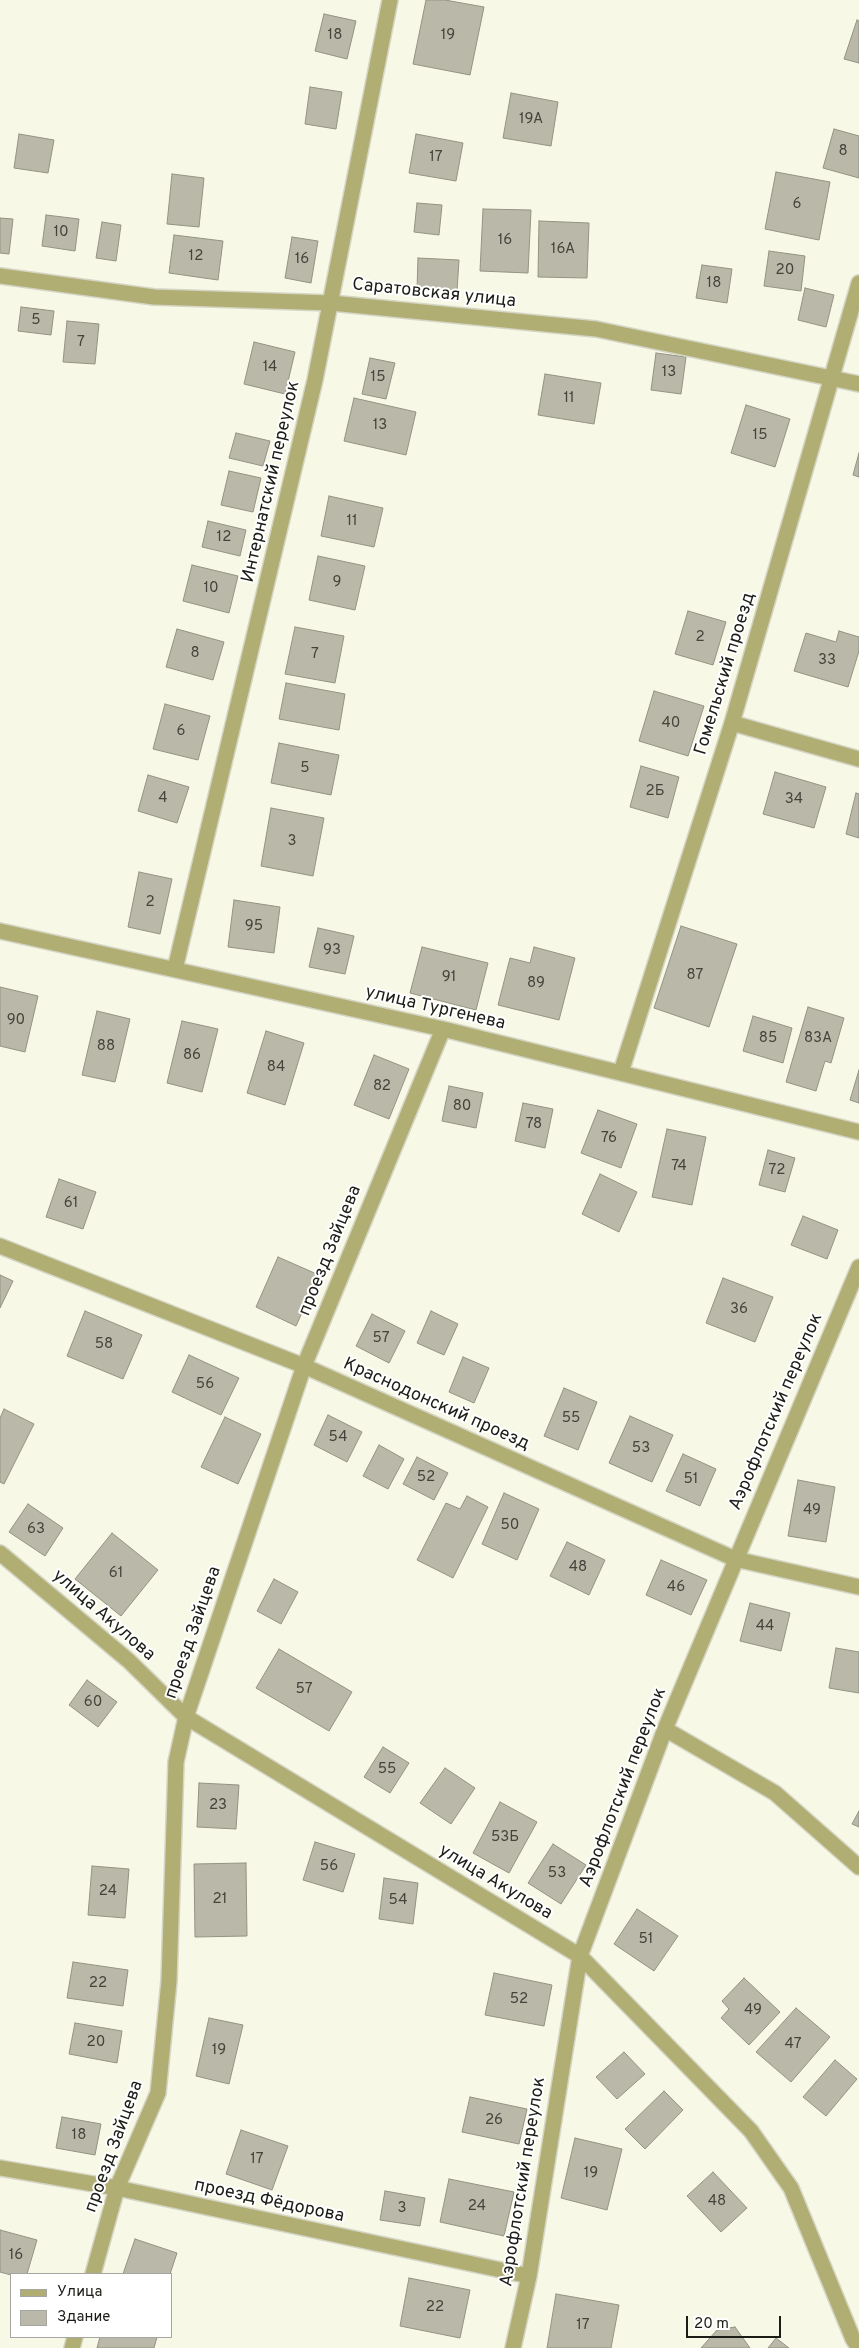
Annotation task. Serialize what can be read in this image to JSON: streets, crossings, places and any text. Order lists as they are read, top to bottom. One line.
{"streets":{"street":["Саратовская улица","Интернатский переулок","Гомельский проезд","улица Тургенева","проезд Зайцева","Краснодонский проезд","Аэрофлотский переулок","улица Акулова","проезд Фёдорова"]},"crossings":[["Саратовская улица","Интернатский переулок"],["Саратовская улица","Гомельский проезд"],["Интернатский переулок","улица Тургенева"],["Гомельский проезд","улица Тургенева"],["улица Тургенева","проезд Зайцева"],["проезд Зайцева","Краснодонский проезд"],["проезд Зайцева","улица Акулова"],["проезд Зайцева","проезд Фёдорова"],["Краснодонский проезд","Аэрофлотский переулок"],["Аэрофлотский переулок","улица Акулова"],["Аэрофлотский переулок","проезд Фёдорова"]],"house_numbers":["18","19","19А","8","17","6","10","16","16А","12","16","20","18","5","7","14","13","15","11","13","15","11","12","9","10","2","8","7","33","40","6","5","2Б","4","34","3","2","95","93","87","91","89","90","85","83А","88","86","84","82","80","78","76","74","72","61","36","57","58","56","55","54","53","52","51","49","50","63","48","61","46","44","57","60","55","23","53Б","56","53","24","21","54","51","22","52","49","20","47","19","26","18","17","19","48","24","3","16","22","17"],"legend":["Улица","Здание"],"scale_bar":"20 m"}
